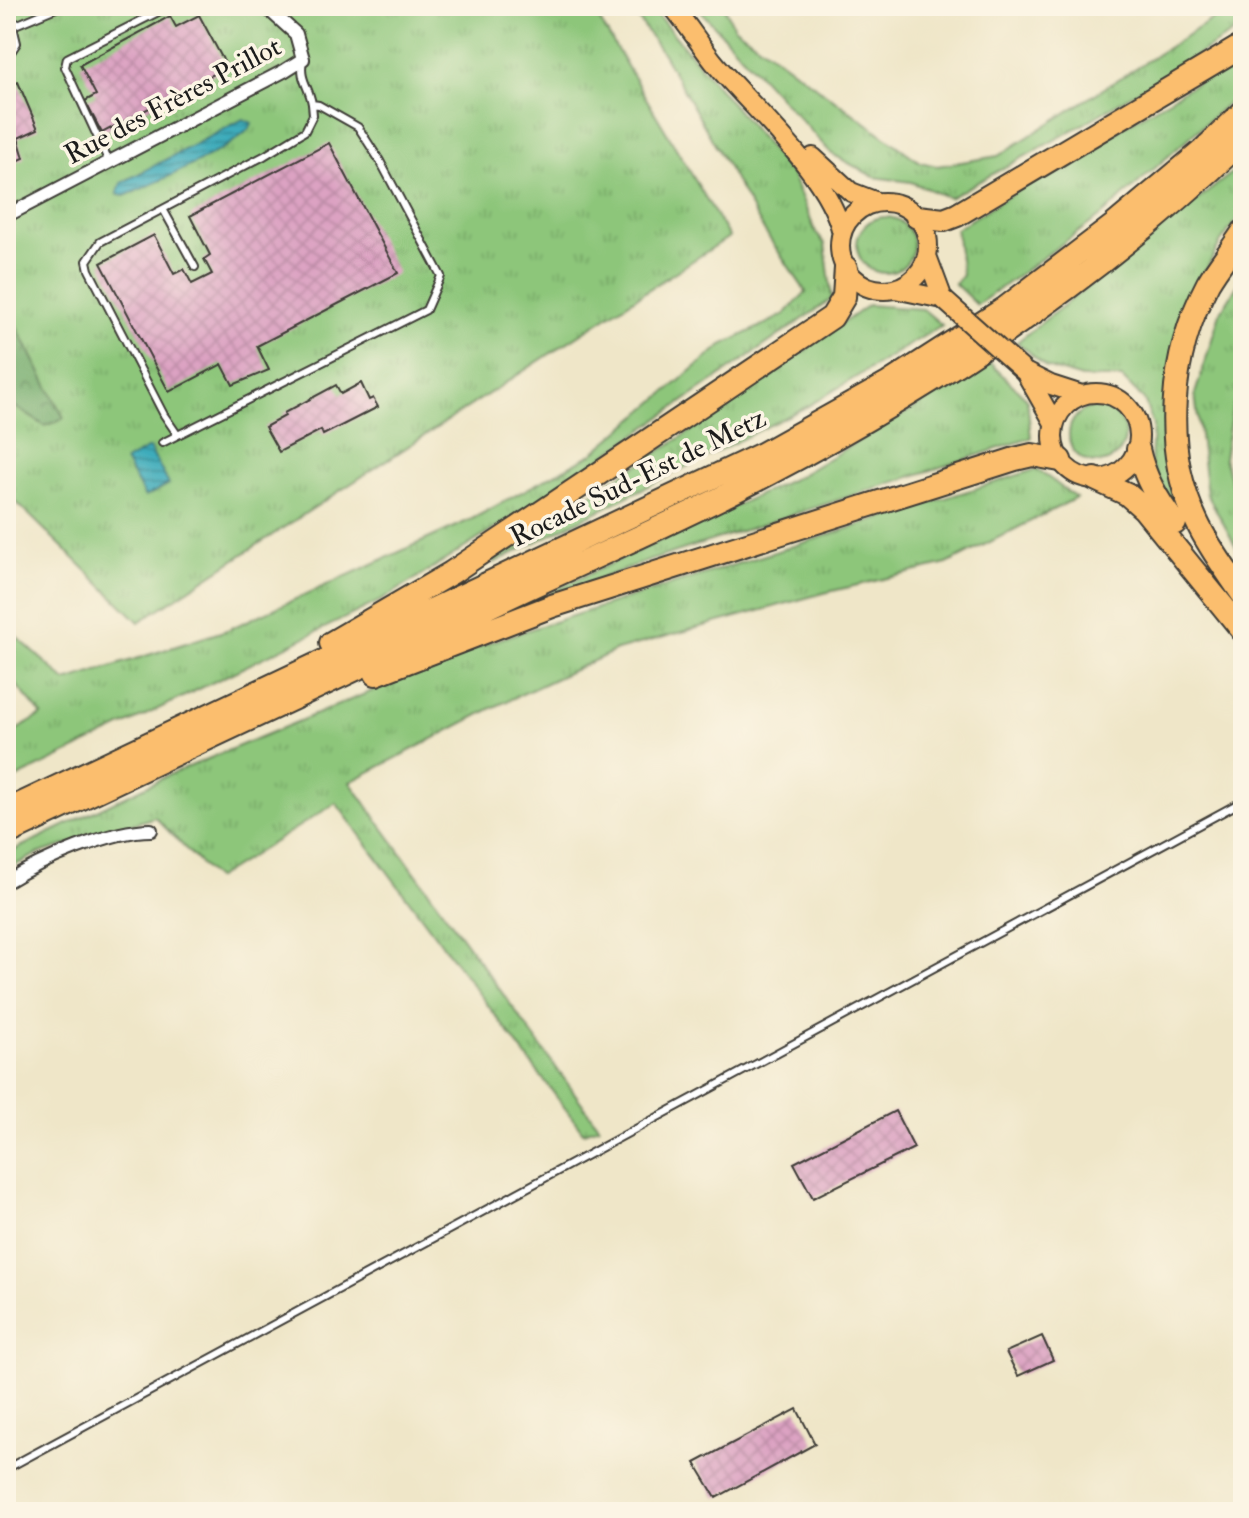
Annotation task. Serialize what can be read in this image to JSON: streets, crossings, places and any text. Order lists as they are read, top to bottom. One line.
{"streets":{"highway":["Rocade Sud-Est de Metz"],"street":["Rue des Frères Prillot"]}}
